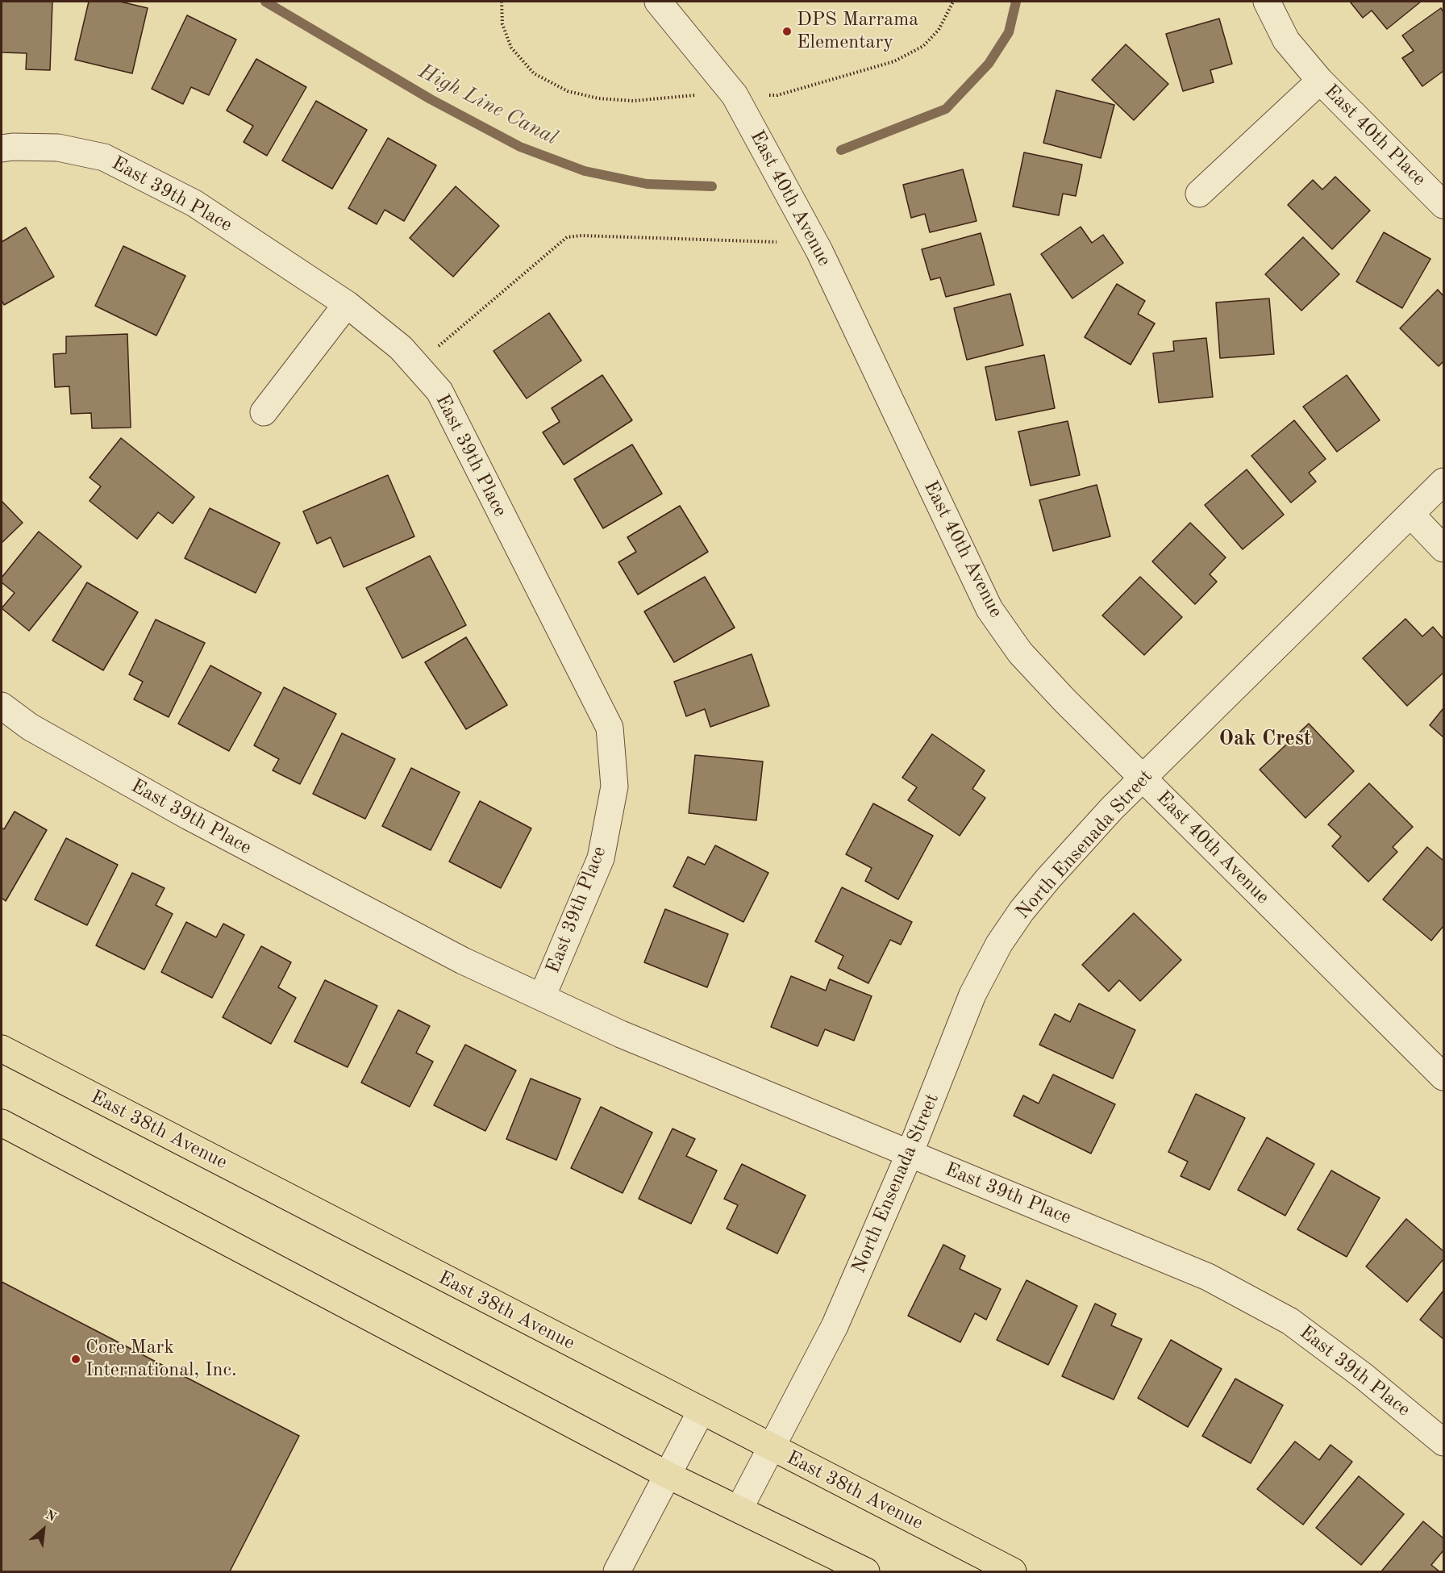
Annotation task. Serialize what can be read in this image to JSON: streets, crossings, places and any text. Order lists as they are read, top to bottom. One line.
{"streets":{"main road":["East 38th Avenue"],"street":["East 40th Place","East 39th Place","East 40th Avenue","North Ensenada Street"]},"crossings":[["East 39th Place","North Ensenada Street"],["East 40th Avenue","North Ensenada Street"],["North Ensenada Street","East 38th Avenue"]],"districts":["Oak Crest"],"water":["High Line Canal"],"places":["DPS Marrama Elementary","Core Mark International, Inc."],"north":"top right"}
